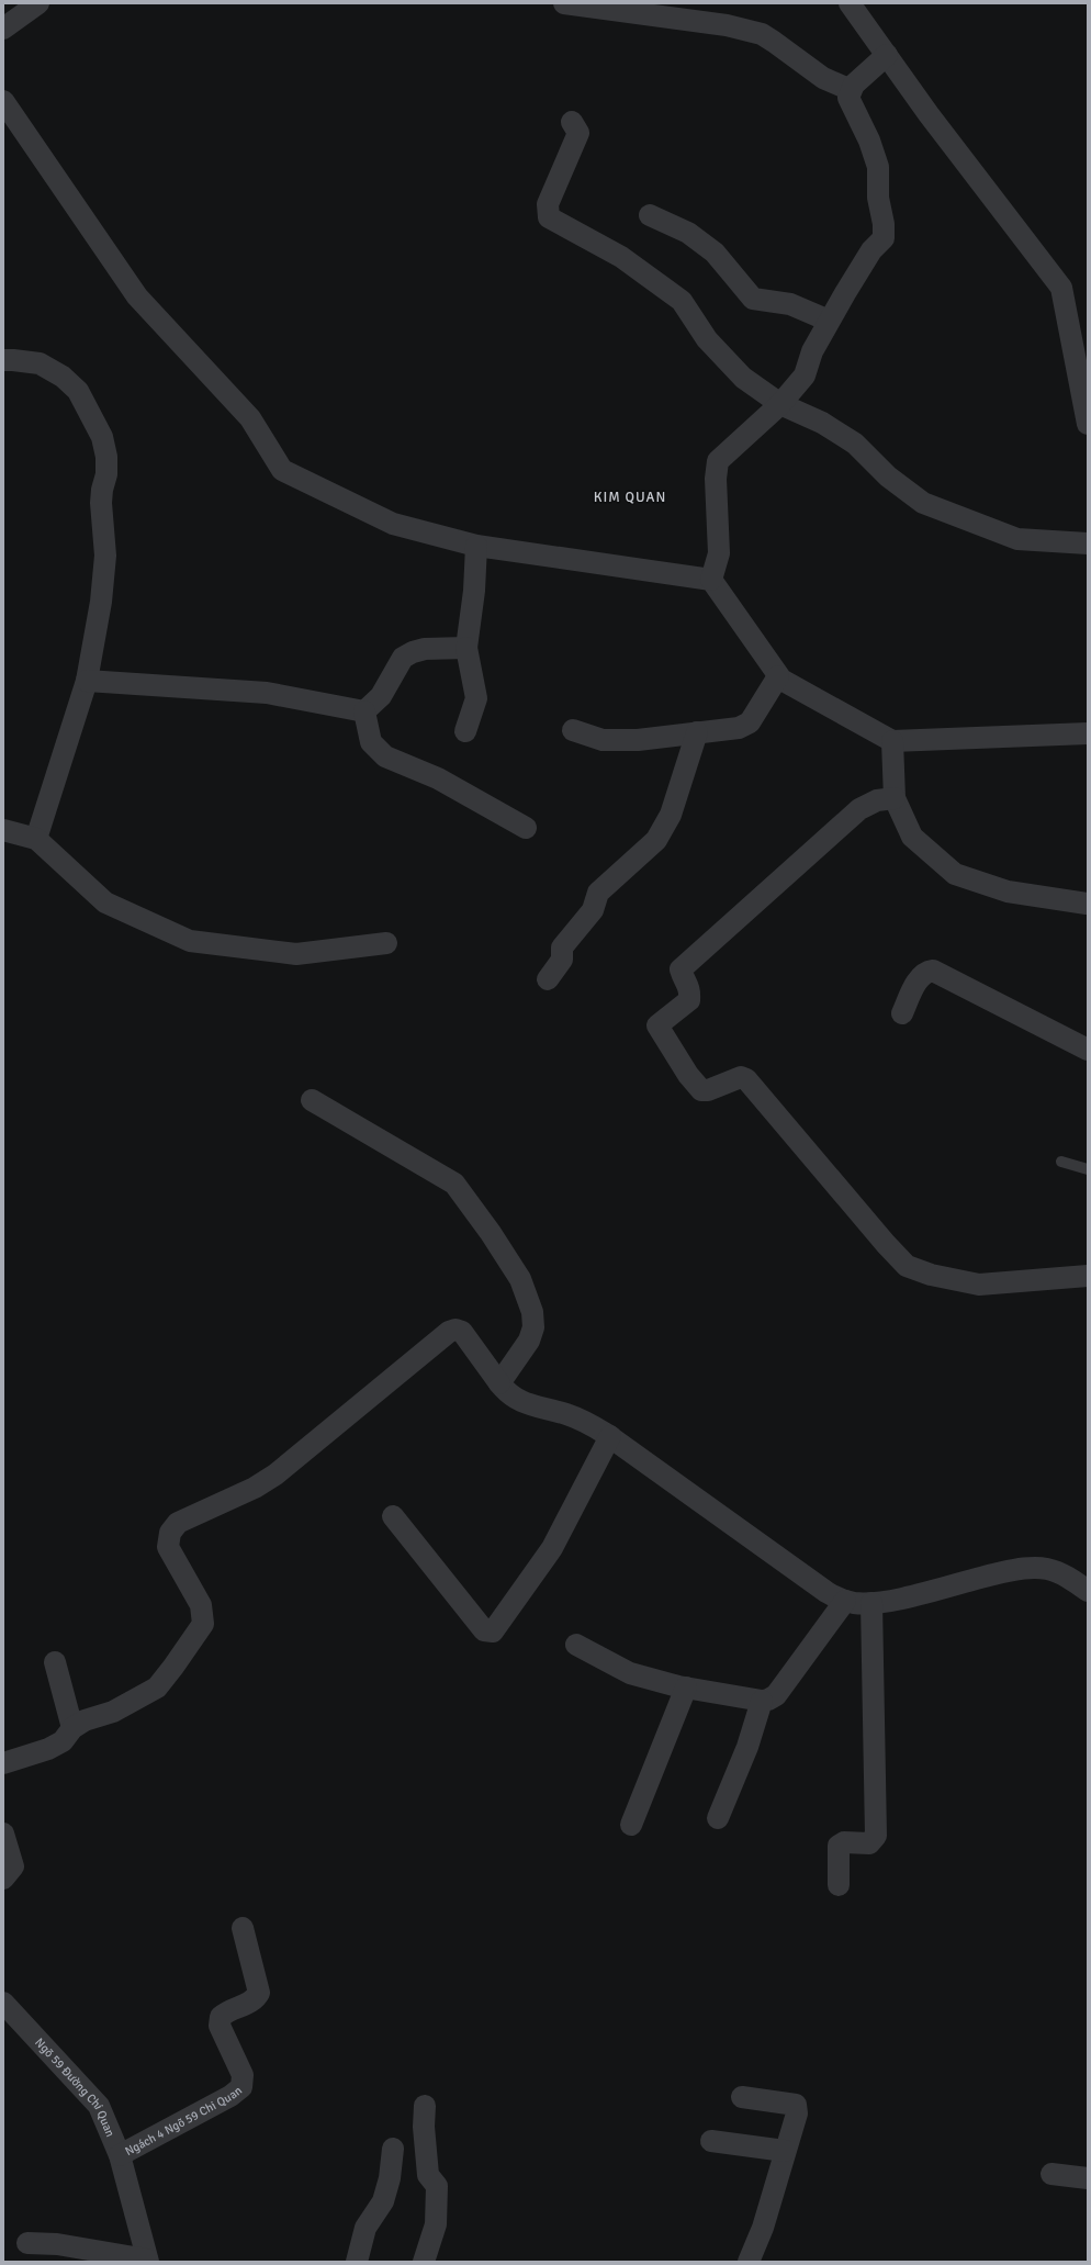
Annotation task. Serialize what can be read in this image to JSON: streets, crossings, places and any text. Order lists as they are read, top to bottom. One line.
{"streets":{"street":["Ngõ 59 Đường Chi Quan","Ngách 4 Ngõ 59 Chi Quan"]},"crossings":[["Ngõ 59 Đường Chi Quan","Ngách 4 Ngõ 59 Chi Quan"]],"districts":["KIM QUAN"]}
